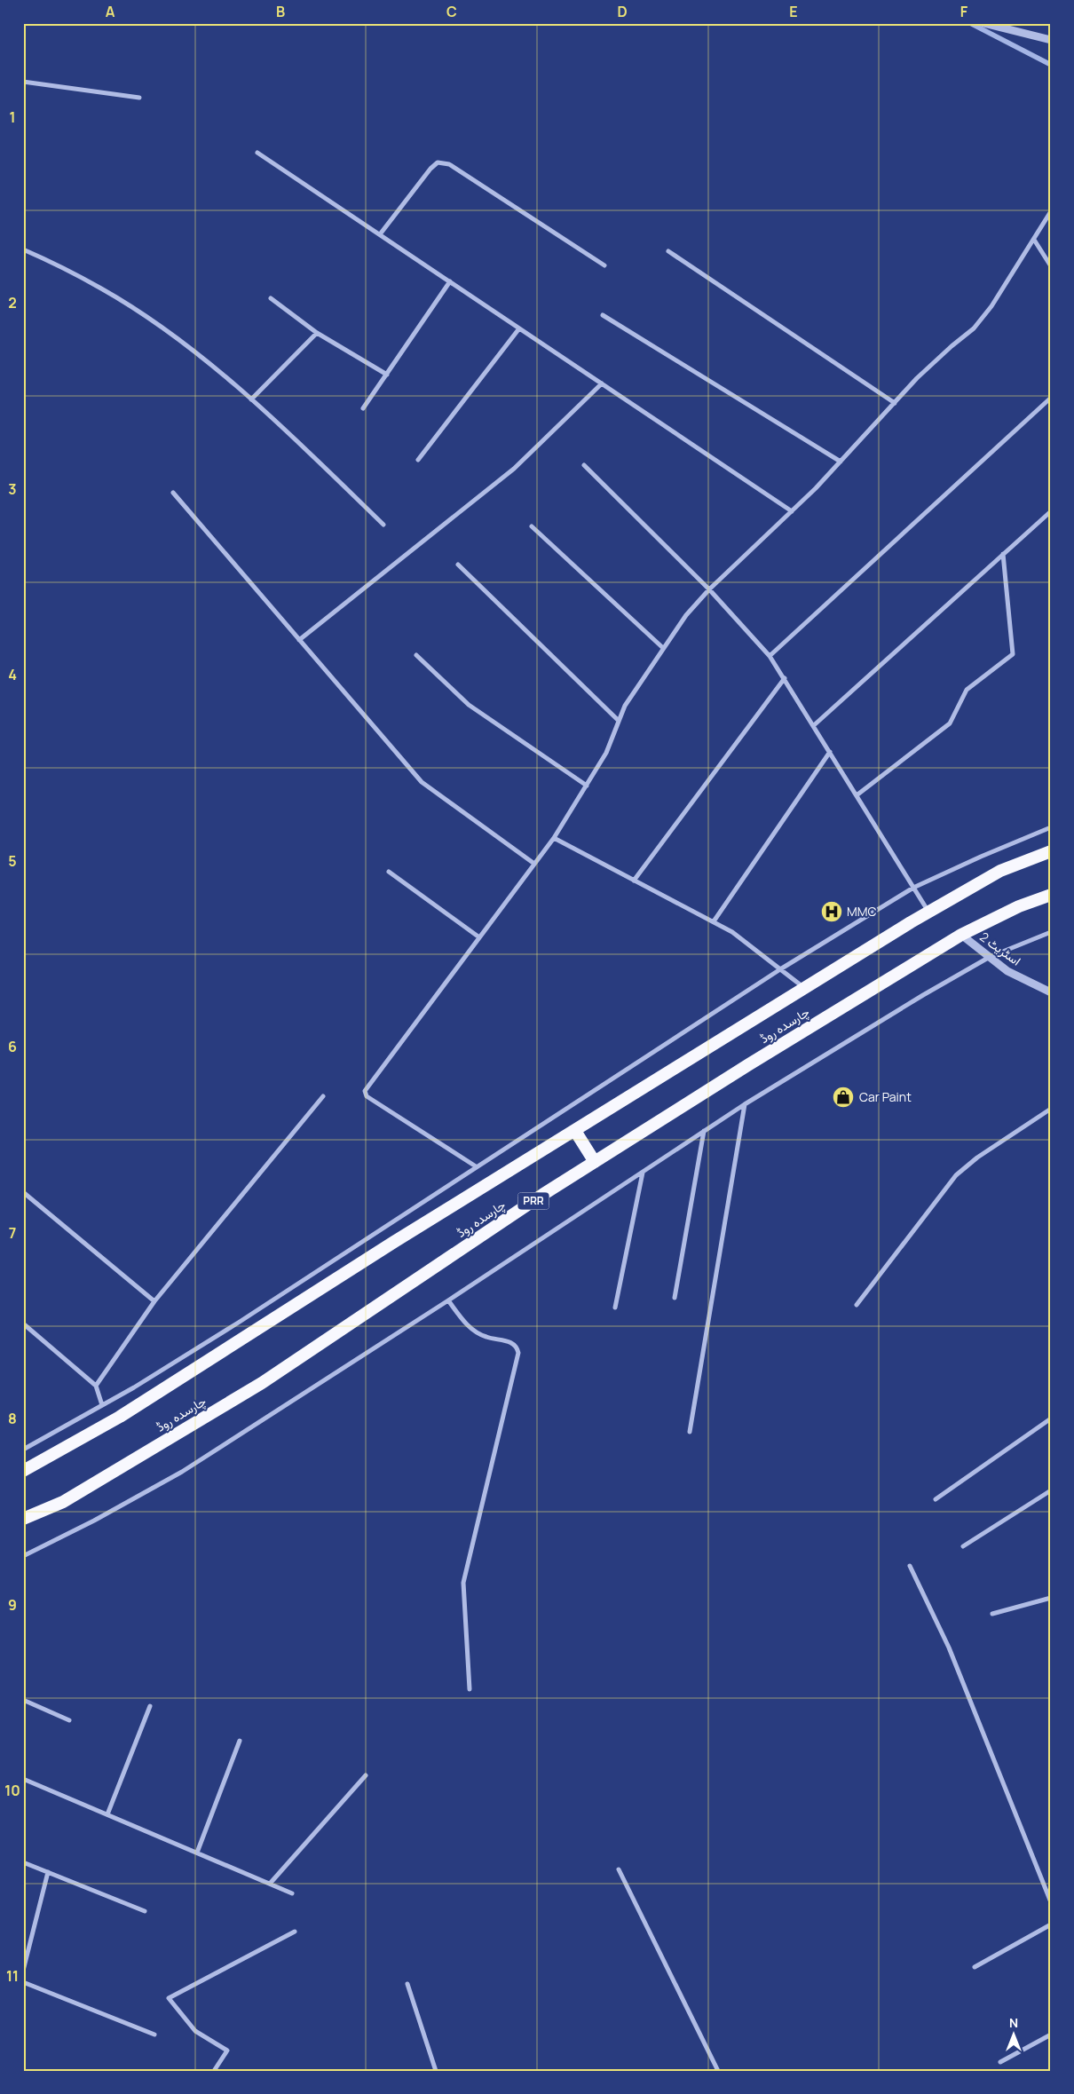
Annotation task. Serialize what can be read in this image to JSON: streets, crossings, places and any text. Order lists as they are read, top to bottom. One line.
{"streets":{"highway":["چارسدہ روڈ","PRR"],"street":["اسٹریٹ 2"]},"crossings":[["اسٹریٹ 2","چارسدہ روڈ"]],"places":{"hospital":["MMC"],"shop":["Car Paint"]},"north":"top","grid":{"columns":["A","B","C","D","E","F"],"rows":["1","2","3","4","5","6","7","8","9","10","11"]}}
